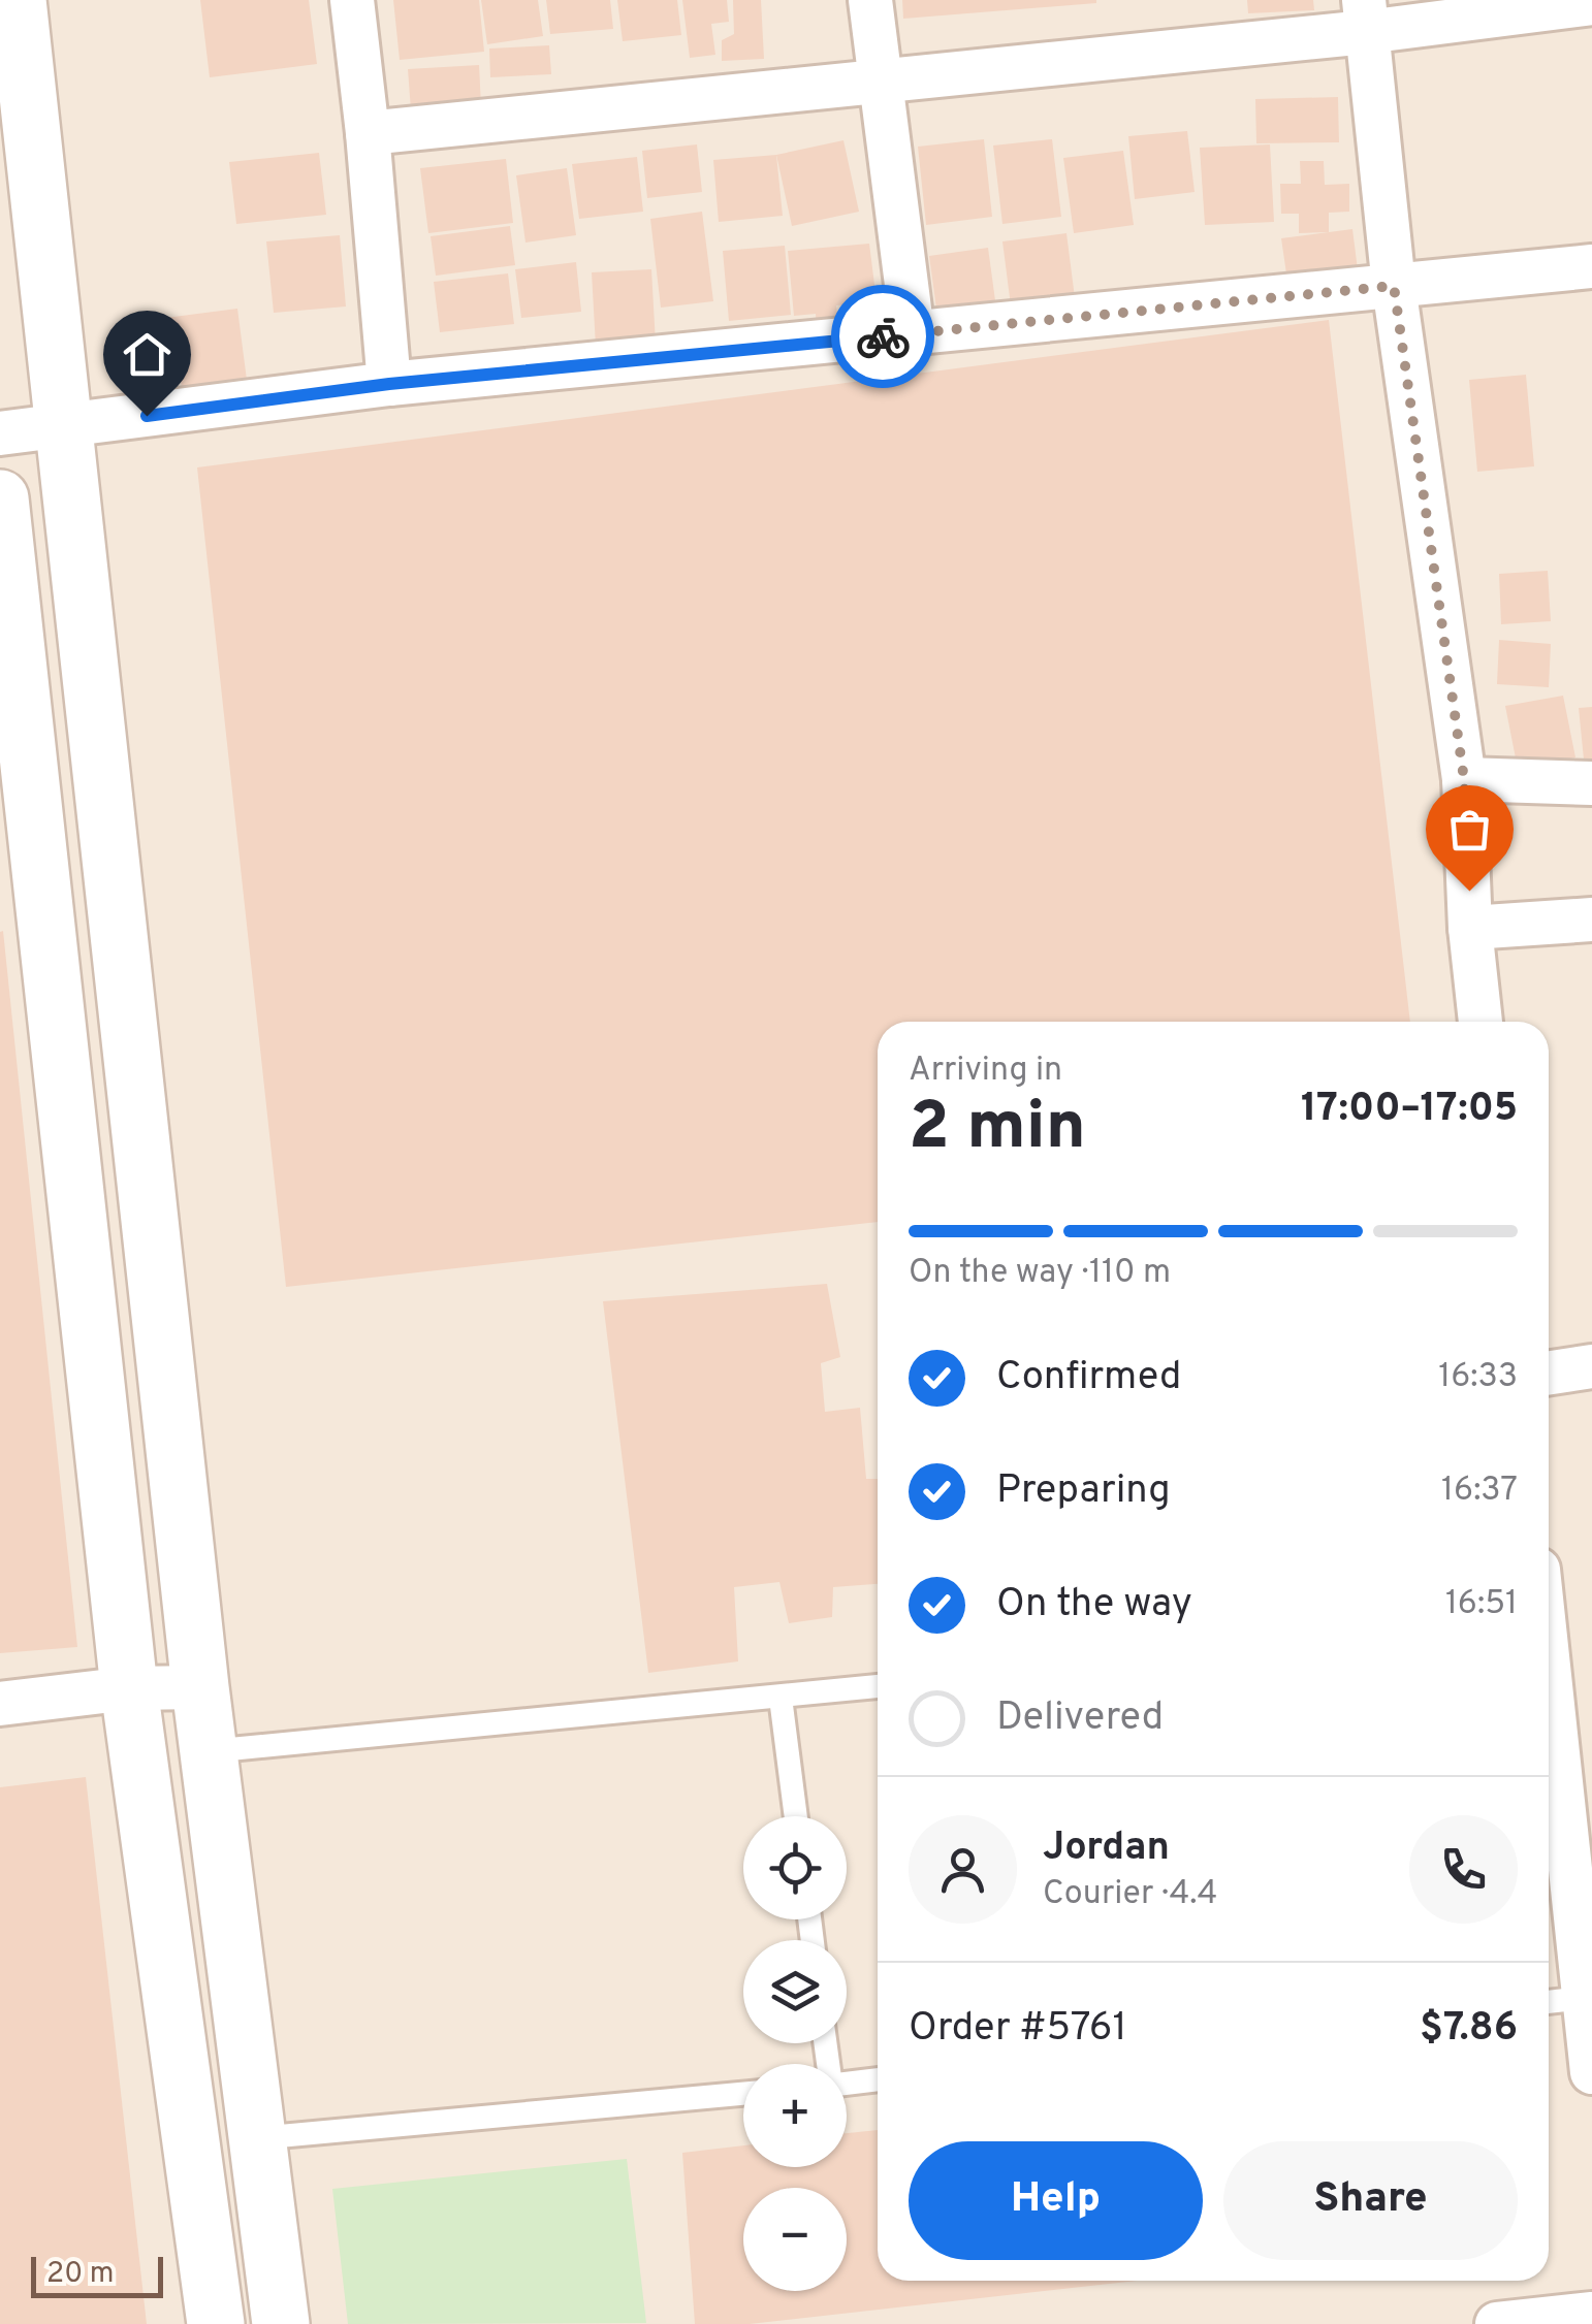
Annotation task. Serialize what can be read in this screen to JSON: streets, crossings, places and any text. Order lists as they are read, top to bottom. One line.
{"scale_bar":"20 m","page":{"heading":["2 min","Arriving in","17:00–17:05"],"panel":["Jordan","Courier · 4.4","Order #5761","$7.86"],"bar":"On the way · 110 m","list":[["Confirmed","16:33"],["Preparing","16:37"],["On the way","16:51"],"Delivered"],"map_buttons":["+","−"],"buttons":["Help","Share"],"scale":"20 m"}}
